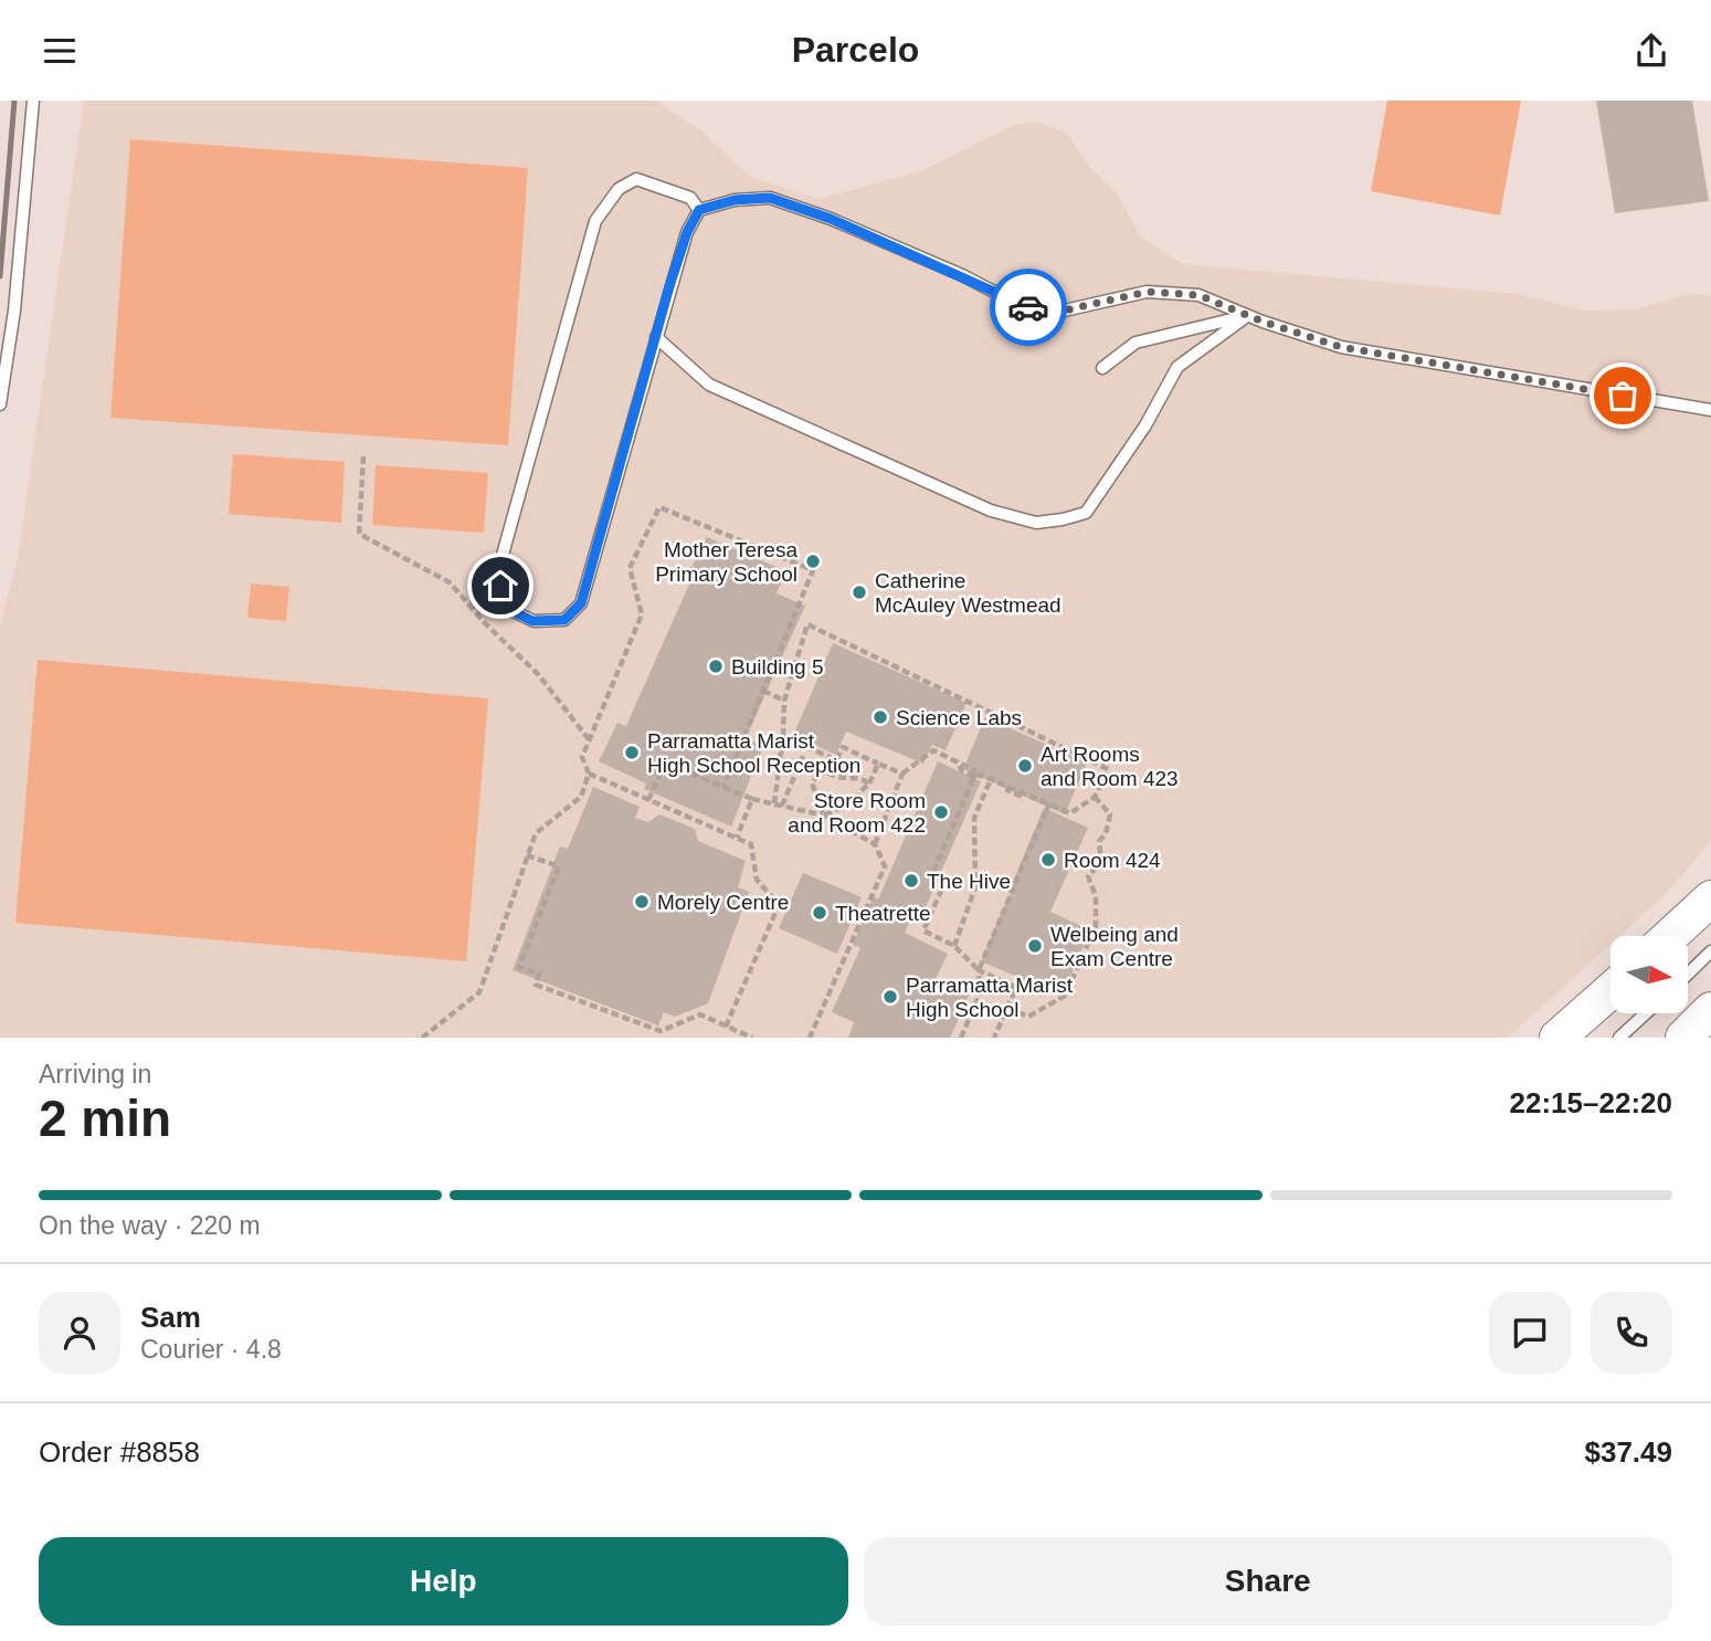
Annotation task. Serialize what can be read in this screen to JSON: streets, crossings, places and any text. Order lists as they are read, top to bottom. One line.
{"places":["Mother Teresa Primary School","Catherine McAuley Westmead","Building 5","Science Labs","Parramatta Marist High School Reception","Art Rooms and Room 423","Store Room and Room 422","Room 424","The Hive","Morely Centre","Theatrette","Welbeing and Exam Centre","Parramatta Marist High School"],"north":"right","page":{"header":"Parcelo","heading":["2 min","Arriving in","22:15–22:20"],"panel":["Sam","Courier · 4.8","Order #8858","$37.49"],"bar":"On the way · 220 m","buttons":["Help","Share"]}}
